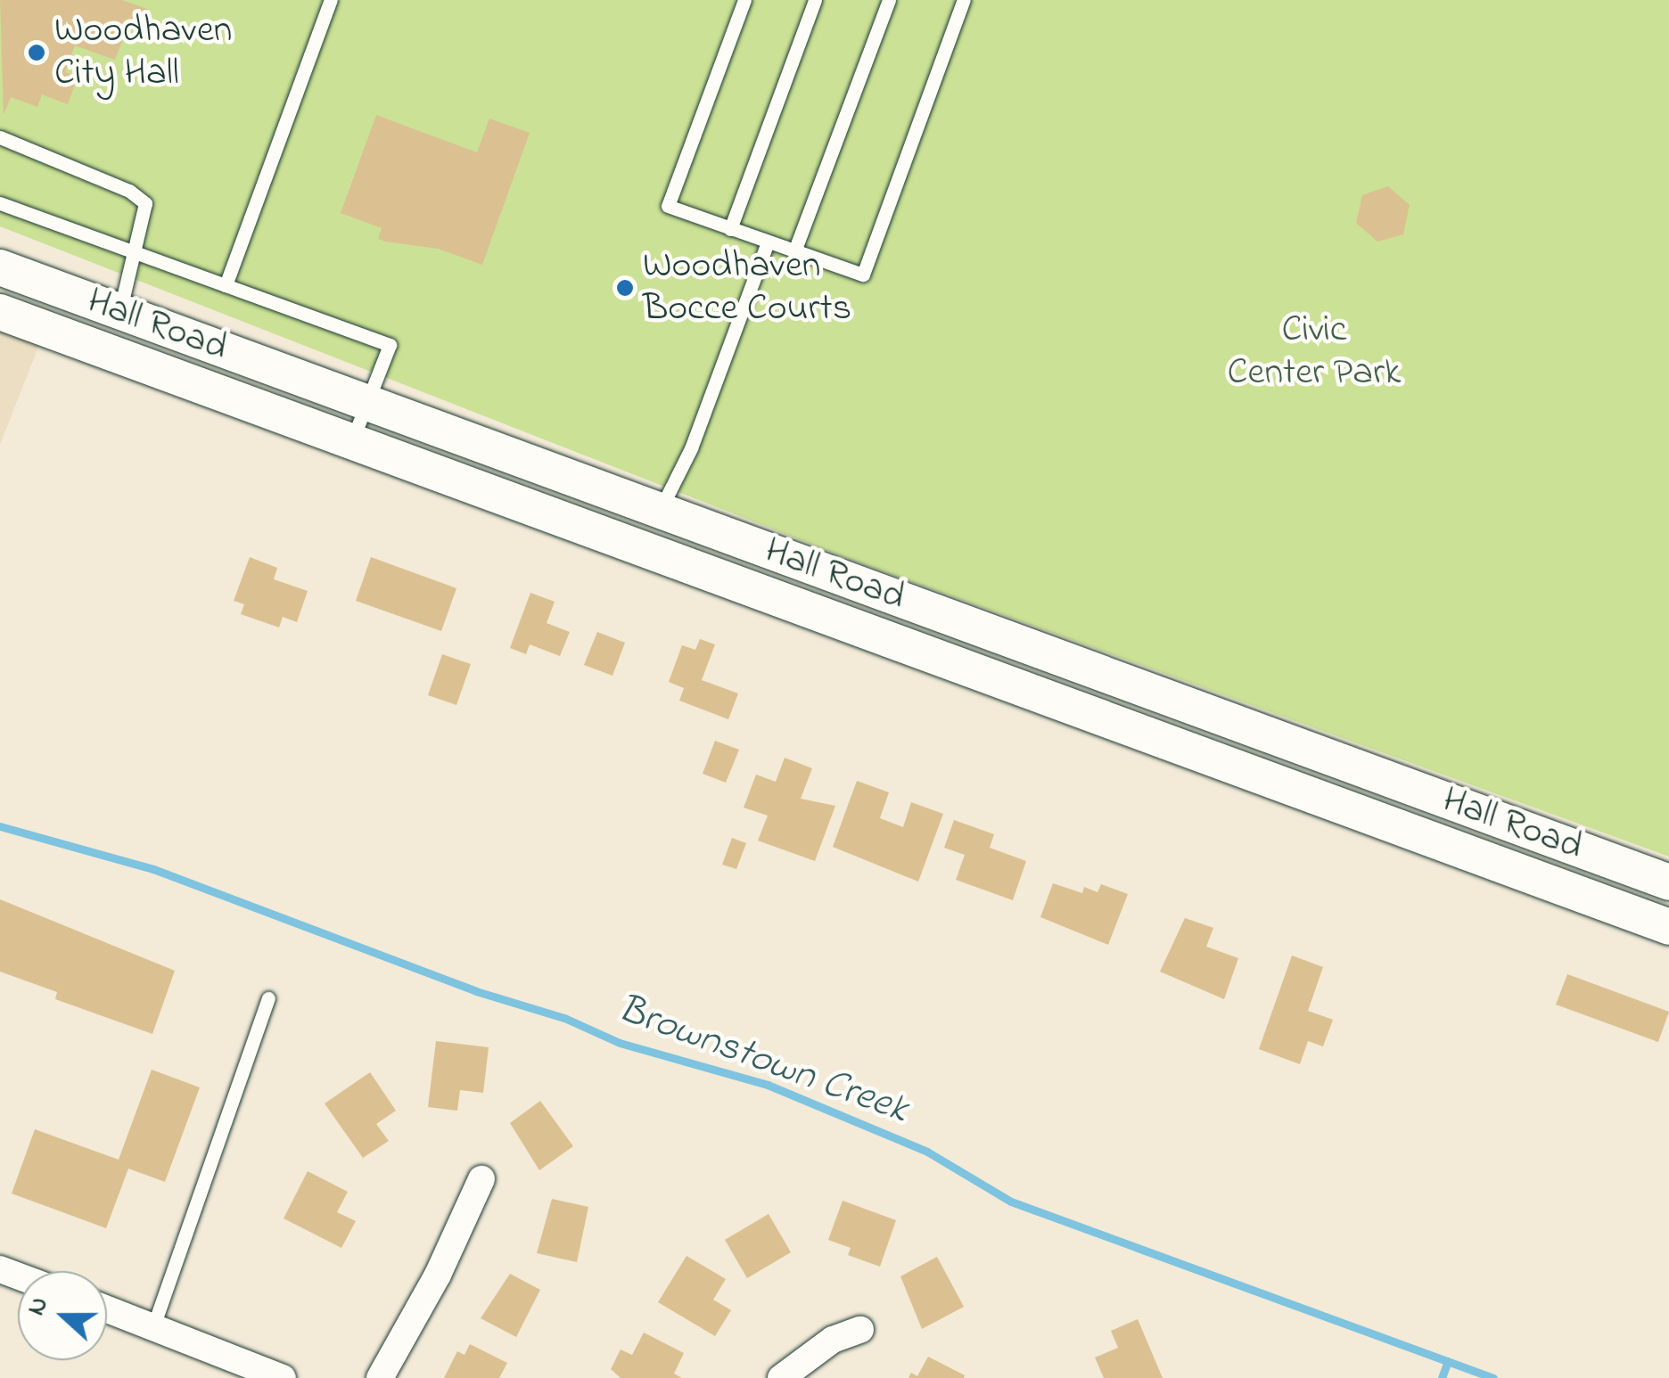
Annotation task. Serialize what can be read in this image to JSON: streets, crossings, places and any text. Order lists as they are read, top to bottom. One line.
{"streets":{"street":["Hall Road"]},"water":["Brownstown Creek"],"parks":["Civic Center Park"],"places":["Woodhaven City Hall","Woodhaven Bocce Courts"],"north":"left"}
